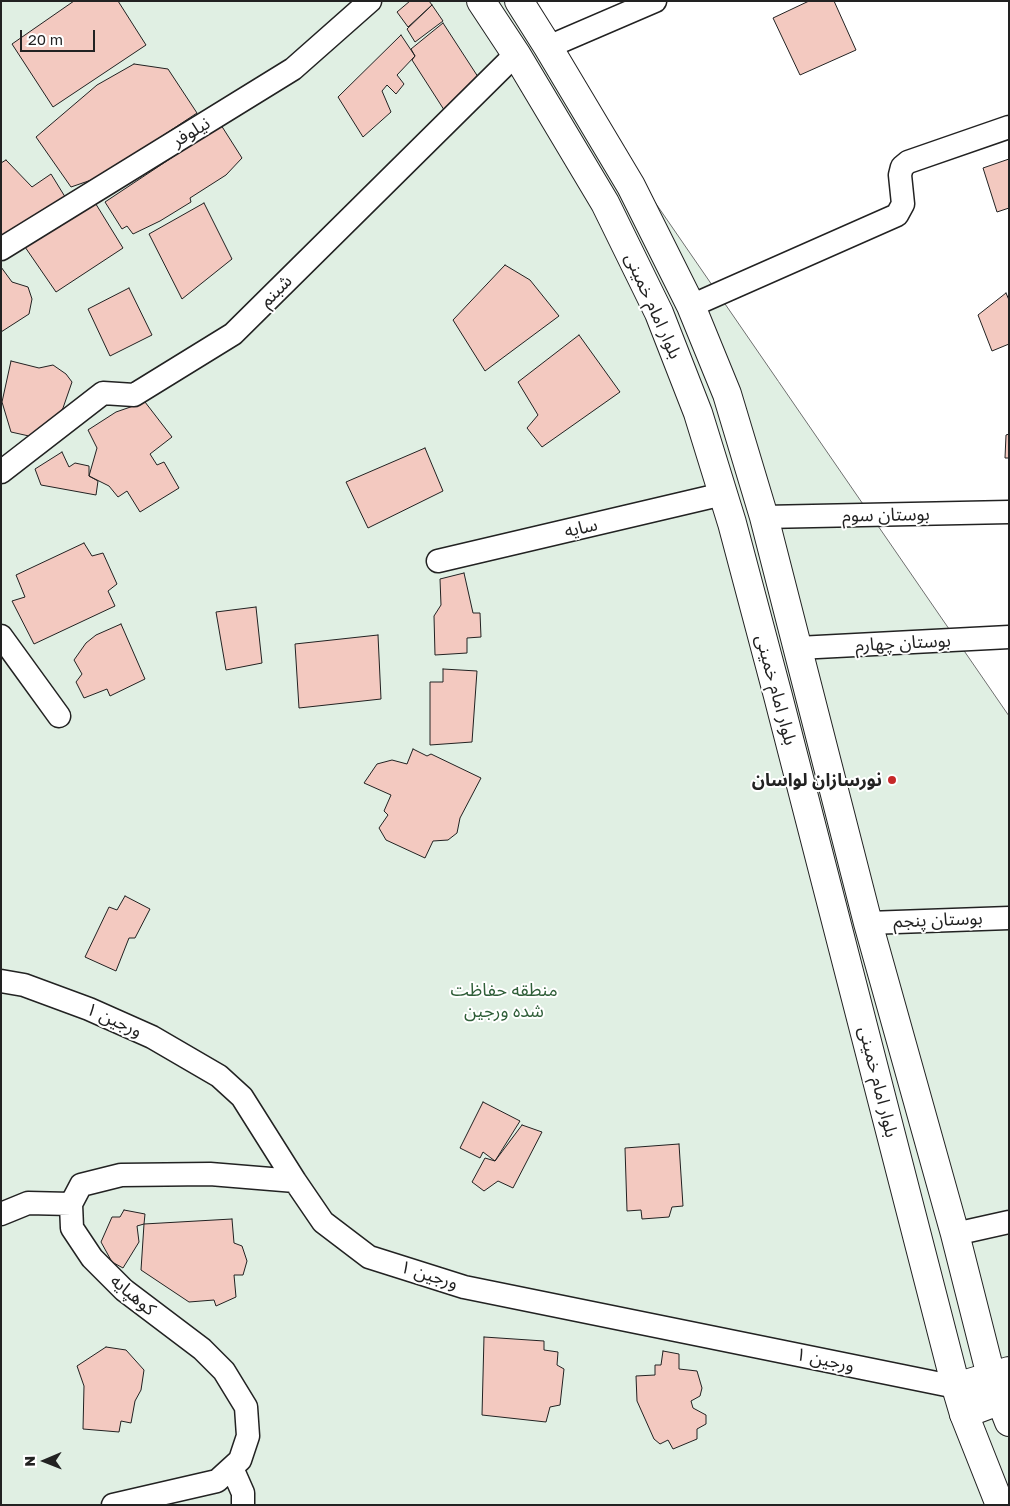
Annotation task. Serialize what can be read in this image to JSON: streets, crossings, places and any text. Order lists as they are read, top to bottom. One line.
{"streets":{"main road":["بلوار امام خمینی"],"street":["نیلوفر","شبنم","بوستان سوم","سایه","بوستان چهارم","بوستان پنجم","ورجین ۱","کوهپایه"]},"crossings":[["شبنم","بلوار امام خمینی"],["بلوار امام خمینی","بوستان سوم"],["بلوار امام خمینی","سایه"],["بلوار امام خمینی","بوستان چهارم"],["بلوار امام خمینی","بوستان پنجم"],["بلوار امام خمینی","ورجین ۱"]],"parks":["منطقه حفاظت شده ورجین"],"places":["نورسازان لواسان"],"scale_bar":"20 m","north":"left"}
